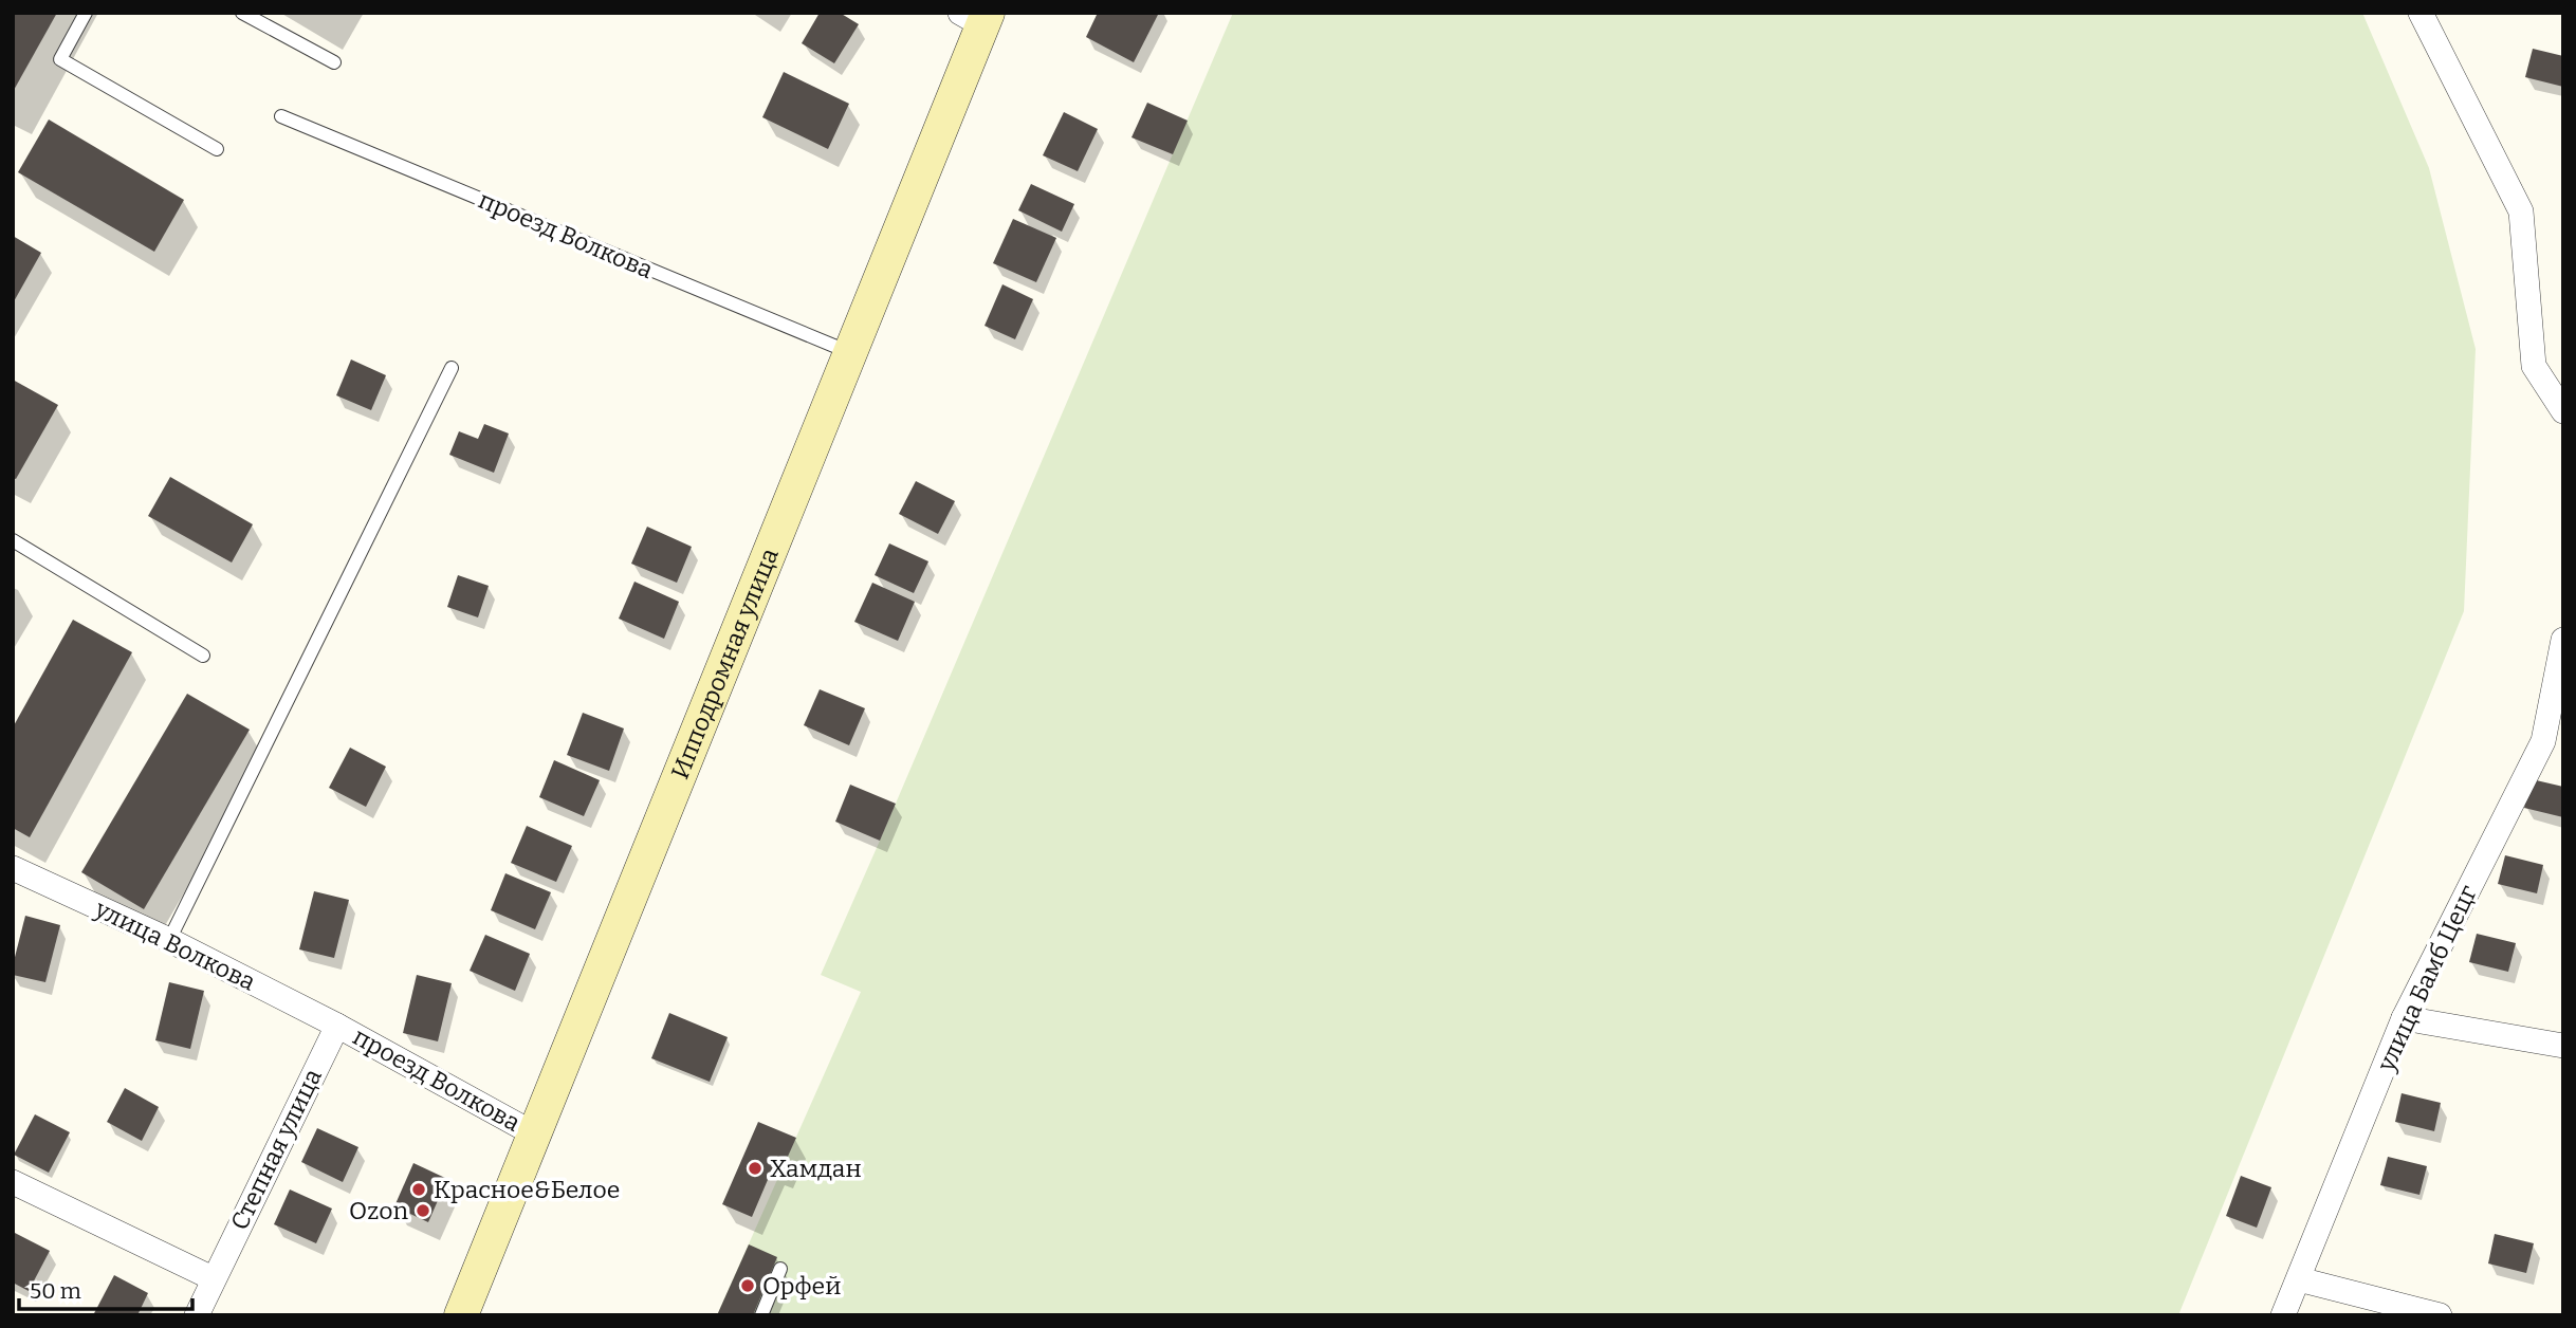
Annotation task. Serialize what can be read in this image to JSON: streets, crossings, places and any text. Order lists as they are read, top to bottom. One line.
{"streets":{"main road":["Ипподромная улица"],"street":["проезд Волкова","улица Волкова","улица Бамб Цецг","Степная улица"]},"crossings":[["проезд Волкова","Ипподромная улица"],["проезд Волкова","улица Волкова"],["проезд Волкова","Степная улица"],["улица Волкова","Степная улица"]],"places":["Хамдан","Красное&Белое","Ozon","Орфей"],"scale_bar":"50 m"}
